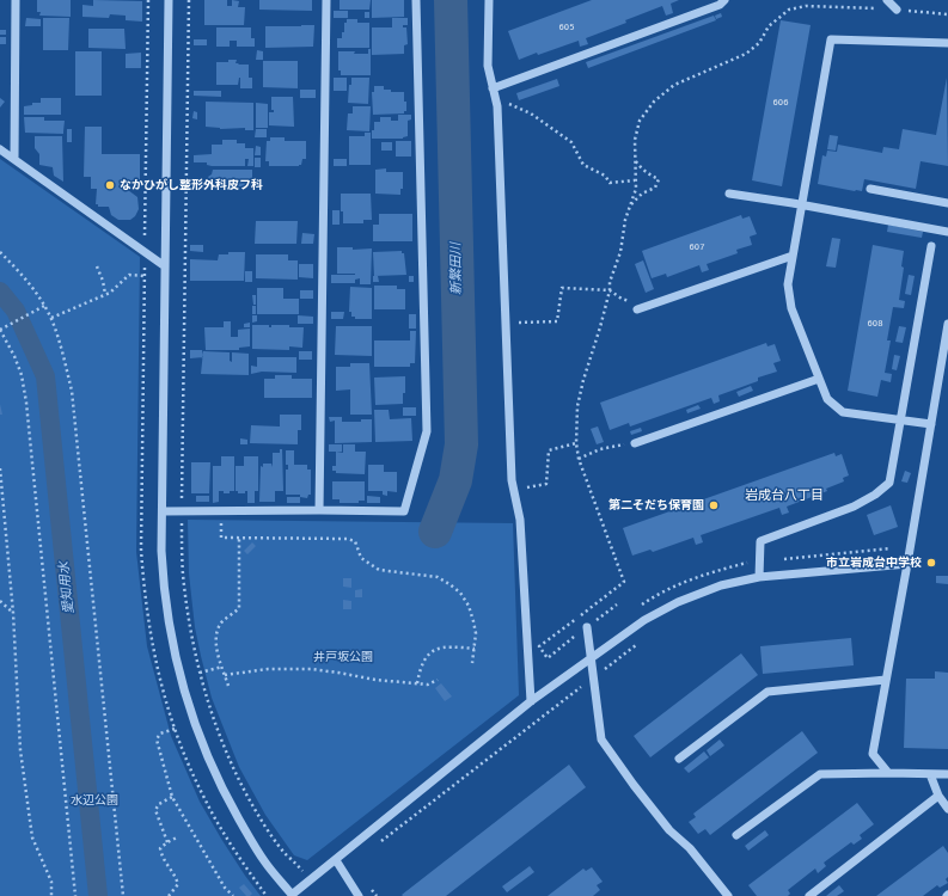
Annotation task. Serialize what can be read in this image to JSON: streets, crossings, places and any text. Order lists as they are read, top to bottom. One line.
{"districts":["岩成台八丁目"],"water":["新繁田川","愛知用水"],"parks":["井戸坂公園","水辺公園"],"places":["なかひがし整形外科皮フ科","第二そだち保育園","市立岩成台中学校"],"house_numbers":["605","606","607","608"]}
